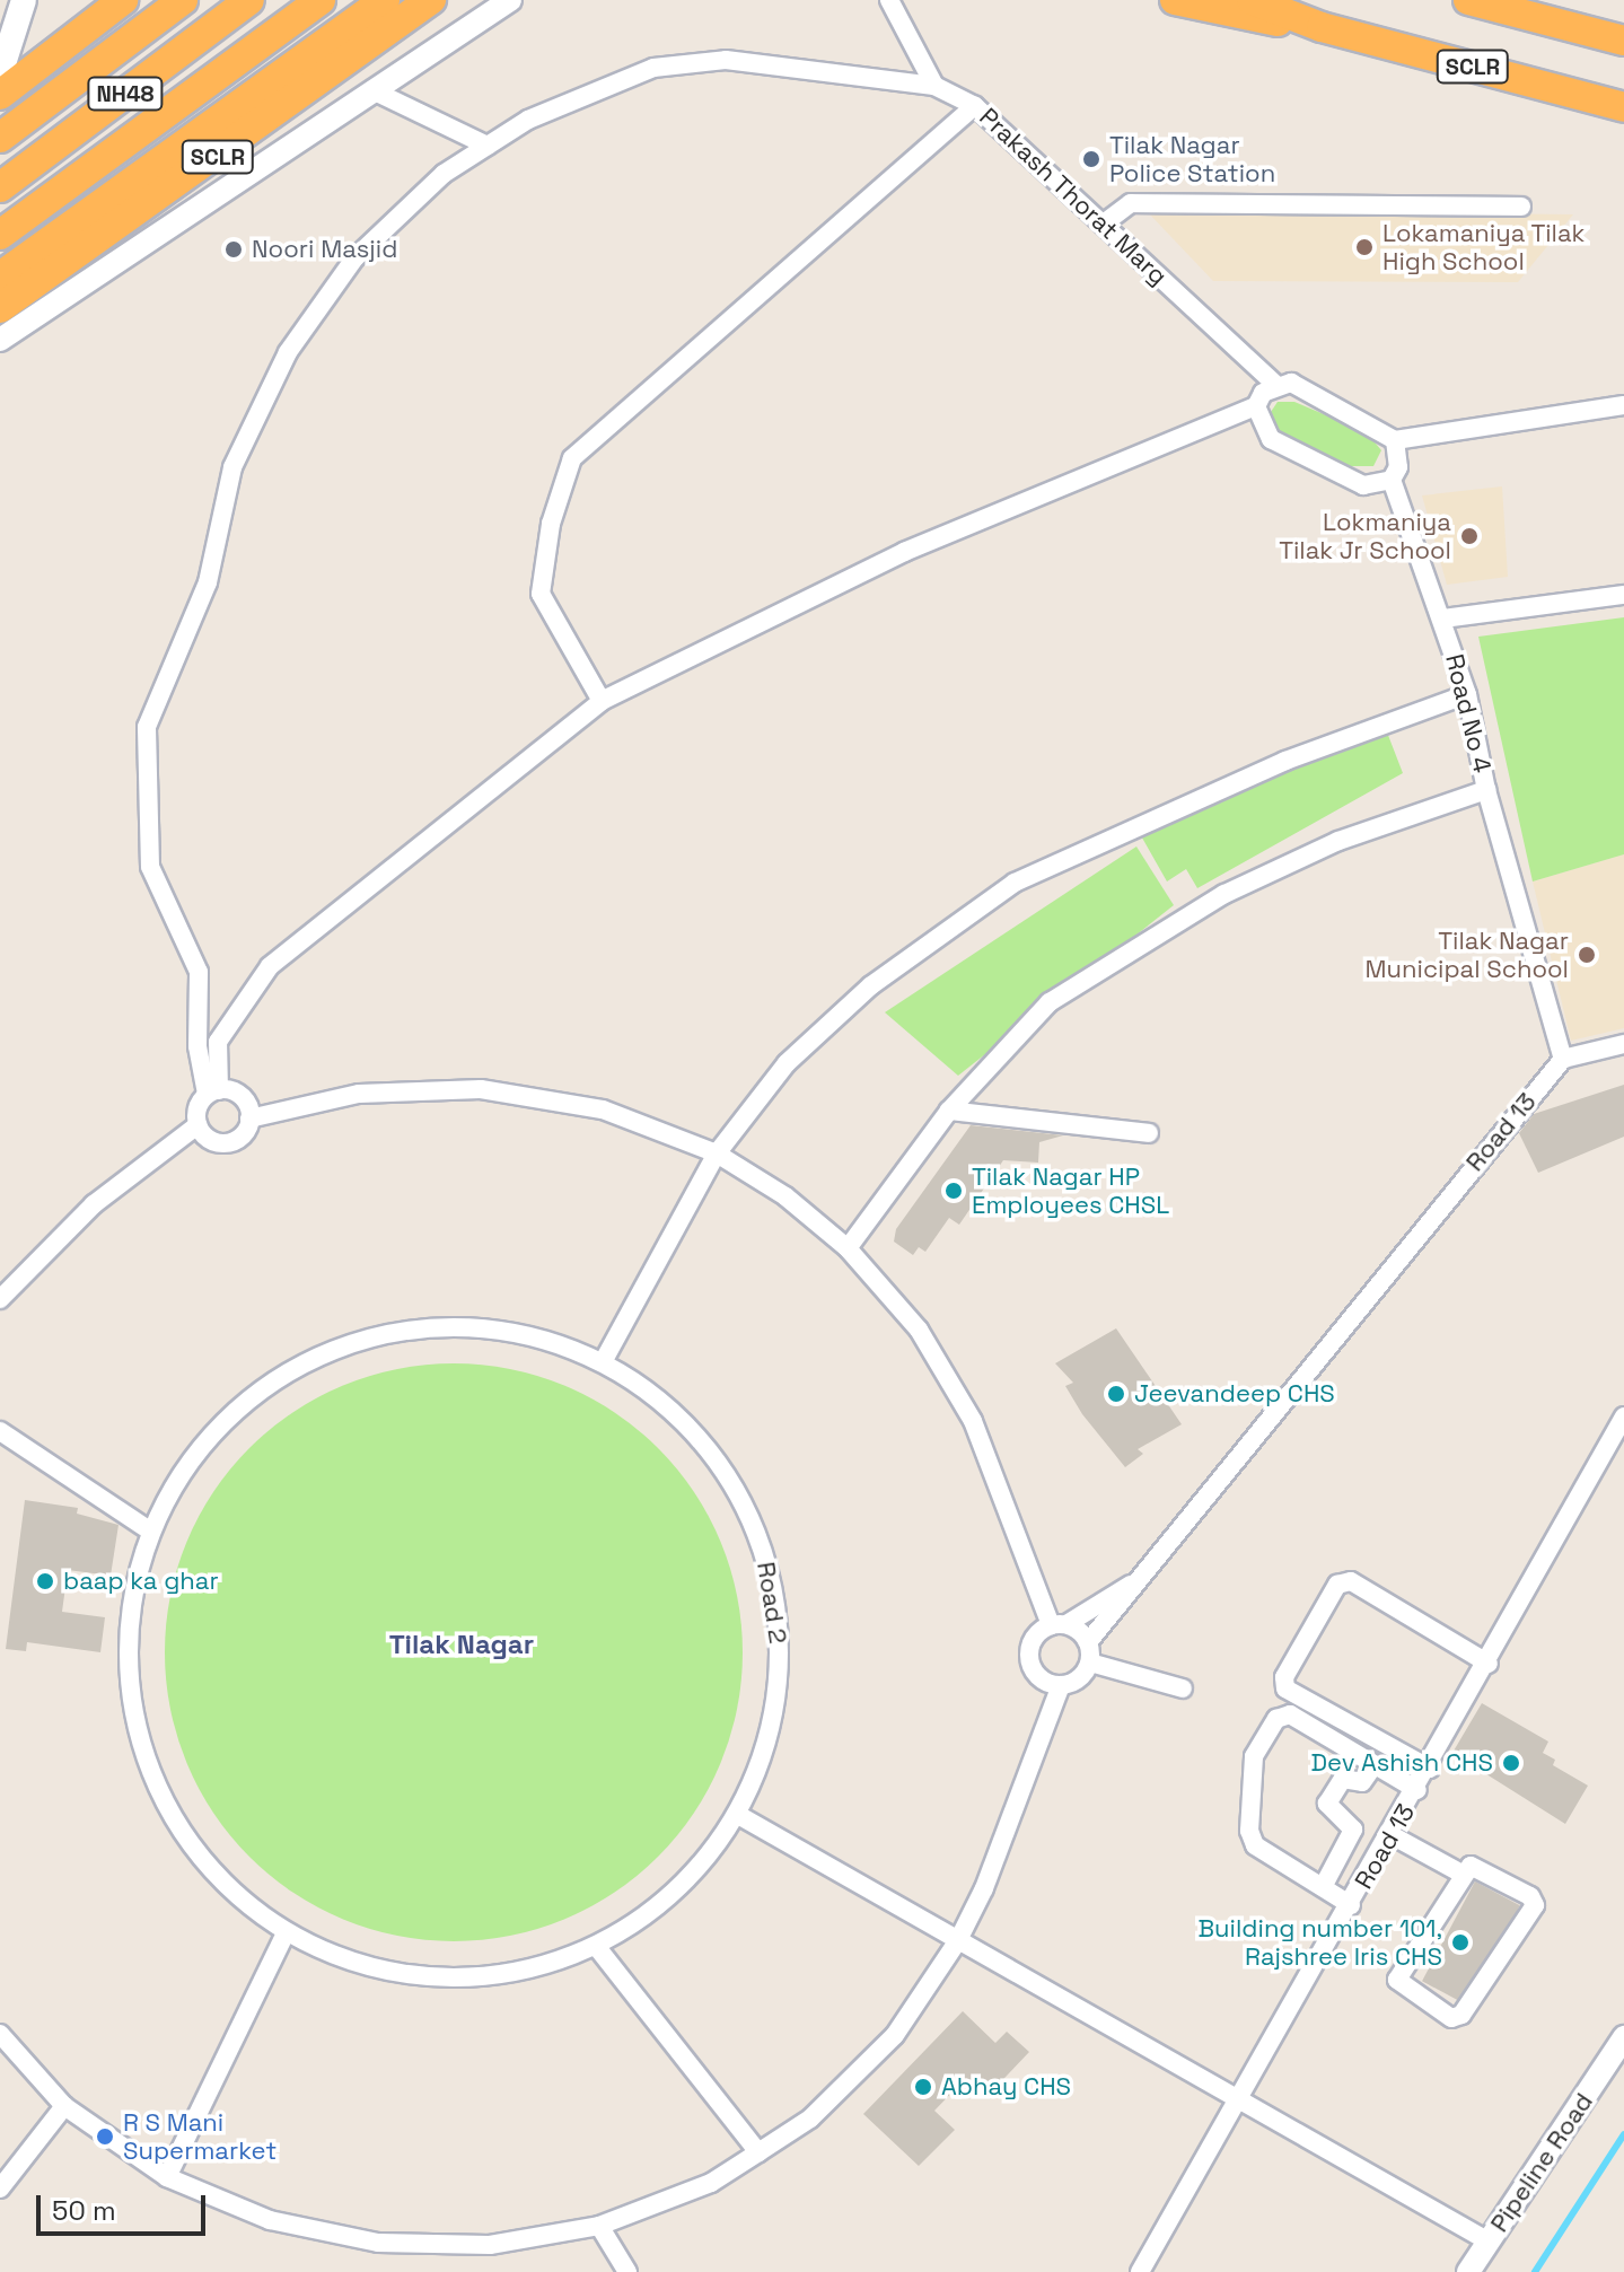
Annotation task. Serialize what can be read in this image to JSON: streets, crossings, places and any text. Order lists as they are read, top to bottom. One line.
{"streets":{"highway":["SCLR","NH48"],"street":["Prakash Thorat Marg","Road No 4","Road 13","Road 2","Pipeline Road"]},"crossings":[["Road No 4","Road 13"]],"districts":["Tilak Nagar"],"places":["Tilak Nagar Police Station","Lokamaniya Tilak High School","Noori Masjid","Lokmaniya Tilak Jr School","Tilak Nagar Municipal School","Tilak Nagar HP Employees CHSL","Jeevandeep CHS","baap ka ghar","Dev Ashish CHS","Building number 101, Rajshree Iris CHS","Abhay CHS","R S Mani Supermarket"],"scale_bar":"50 m"}
